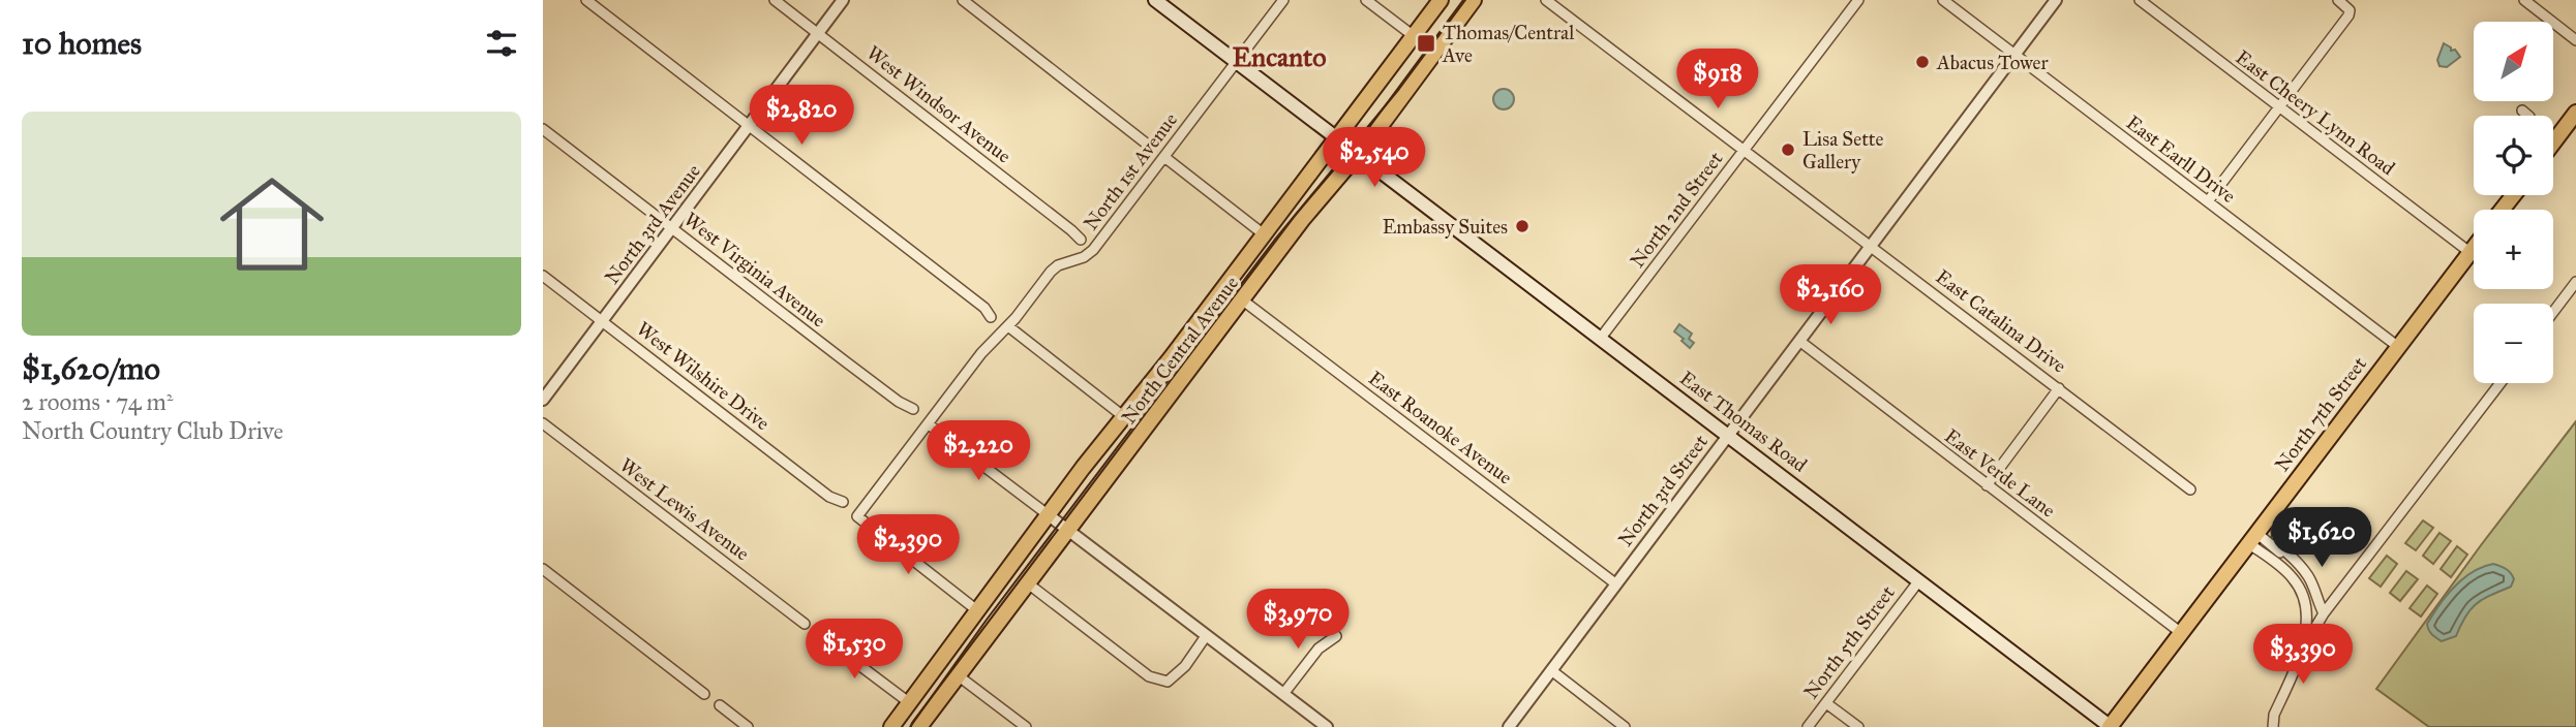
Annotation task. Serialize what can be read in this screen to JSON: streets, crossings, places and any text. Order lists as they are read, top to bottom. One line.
{"streets":{"main road":["North Central Avenue","North 7th Street","East Thomas Road"],"street":["West Windsor Avenue","East Cheery Lynn Road","East Earll Drive","North 1st Avenue","North 2nd Street","North 3rd Avenue","West Virginia Avenue","East Catalina Drive","West Wilshire Drive","East Roanoke Avenue","East Verde Lane","North 3rd Street","West Lewis Avenue","North 5th Street"]},"crossings":[["West Windsor Avenue","North 3rd Avenue"],["East Cheery Lynn Road","North 7th Street"],["East Earll Drive","North 7th Street"],["East Earll Drive","North 3rd Street"],["North 1st Avenue","North Central Avenue"],["North 1st Avenue","East Thomas Road"],["North 2nd Street","East Catalina Drive"],["North 2nd Street","East Thomas Road"],["North 3rd Avenue","West Virginia Avenue"],["North 3rd Avenue","West Wilshire Drive"],["East Catalina Drive","North 3rd Street"],["North Central Avenue","East Thomas Road"],["North Central Avenue","East Roanoke Avenue"],["North 7th Street","East Thomas Road"],["North 7th Street","East Verde Lane"],["East Thomas Road","North 3rd Street"],["East Thomas Road","North 5th Street"],["East Roanoke Avenue","North 3rd Street"],["East Verde Lane","North 3rd Street"]],"districts":["Encanto"],"places":{"transit":["Thomas/Central Ave"],"other":["Abacus Tower","Lisa Sette Gallery","Embassy Suites"]},"north":"top right","page":{"heading":"10 homes","map_buttons":["+","−"],"price":["$918","$2,820","$2,540","$2,160","$2,220","$1,620","$2,390","$3,970","$1,530","$3,390"],"list":[{"name":"$1,620/mo","note":"2 rooms · 74 m² · North Country Club Drive"}]}}
